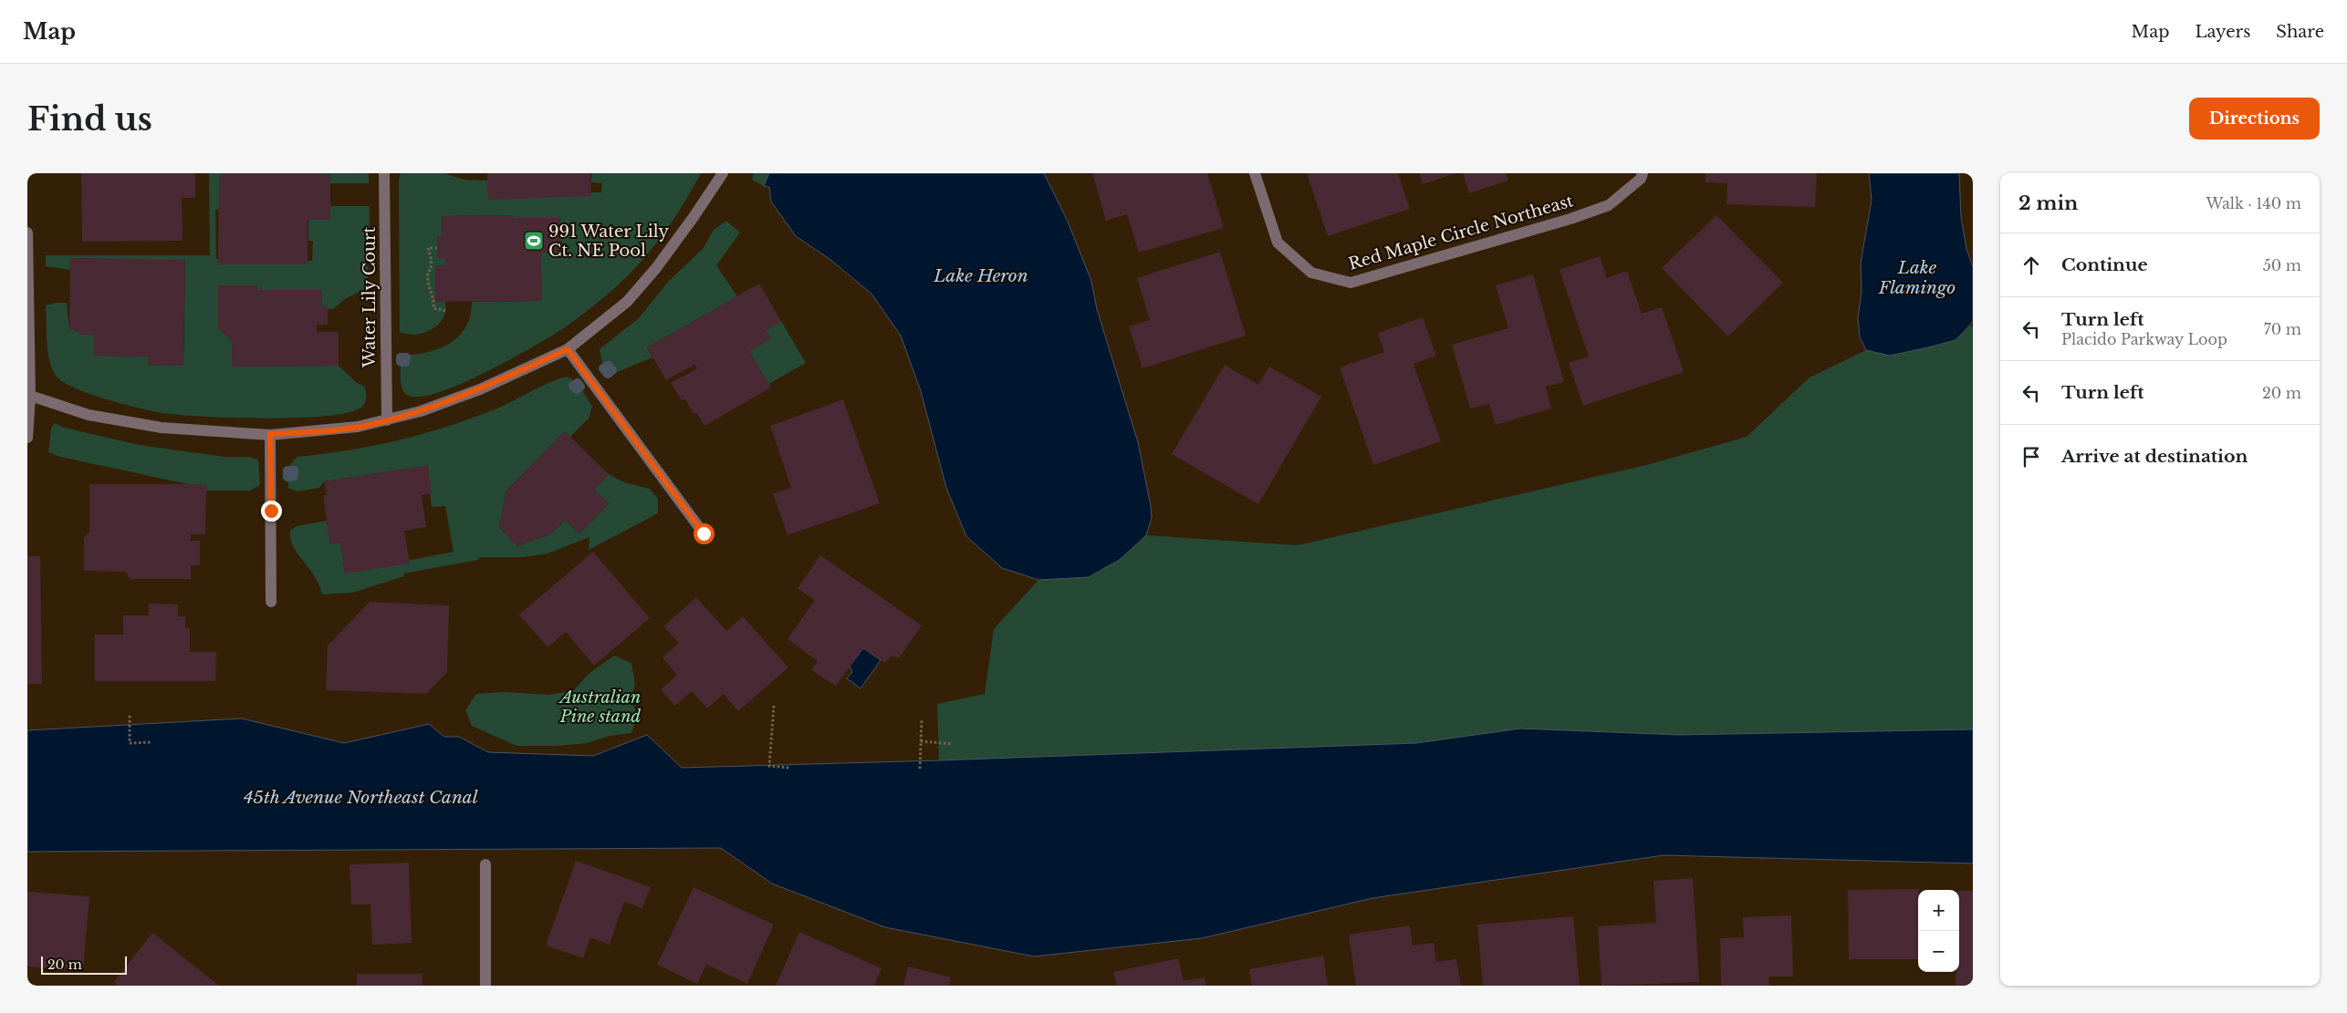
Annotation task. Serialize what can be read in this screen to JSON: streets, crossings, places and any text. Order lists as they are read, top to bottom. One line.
{"streets":{"street":["Red Maple Circle Northeast","Water Lily Court"]},"water":["Lake Flamingo","Lake Heron","45th Avenue Northeast Canal"],"parks":["Australian Pine stand"],"places":{"sports":["991 Water Lily Ct. NE Pool"]},"scale_bar":"20 m","page":{"header":"Map","nav":["Map","Layers","Share"],"buttons":"Directions","title":"Find us","heading":["2 min","Walk · 140 m"],"list":[["Continue","50 m"],["Turn left","Placido Parkway Loop","70 m"],["Turn left","20 m"],"Arrive at destination"],"map_buttons":["+","−"],"scale":"20 m"}}
